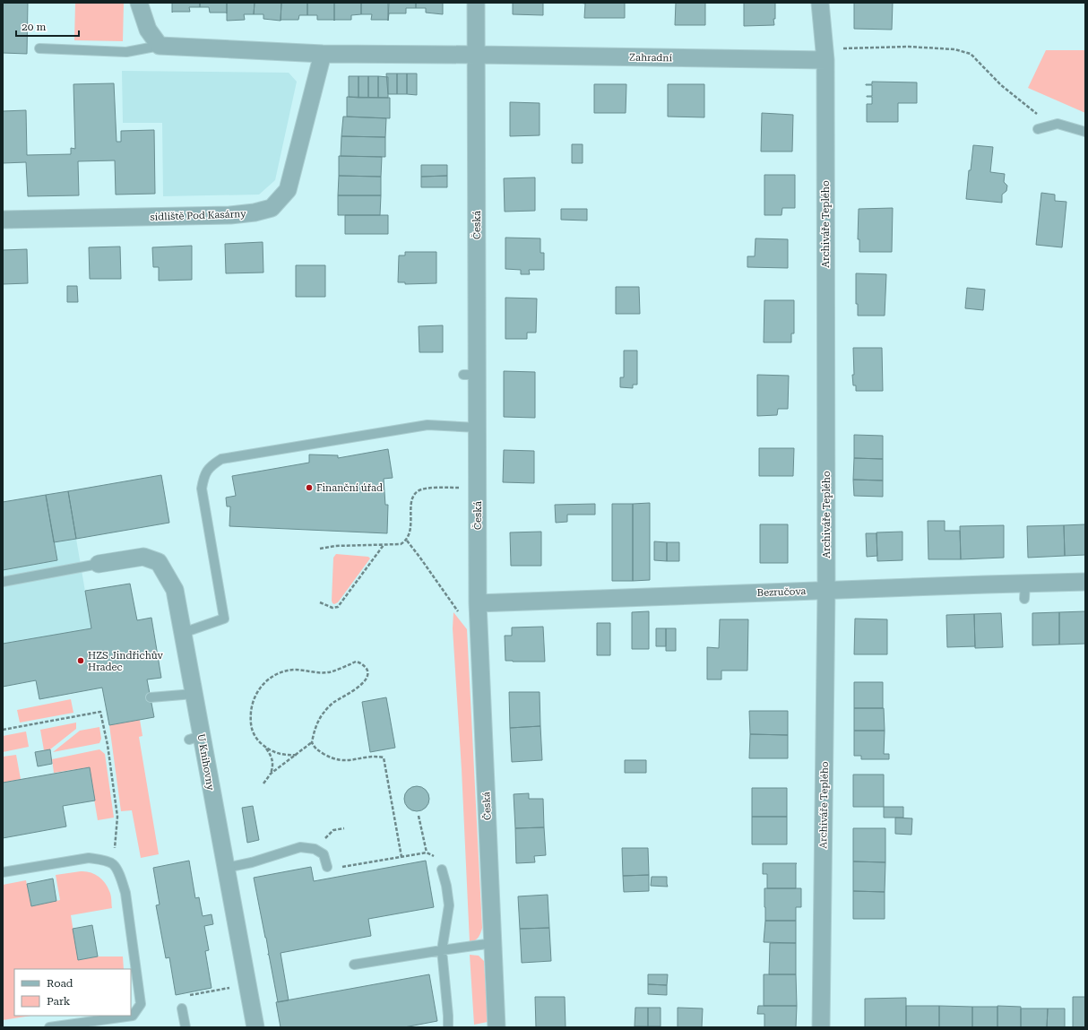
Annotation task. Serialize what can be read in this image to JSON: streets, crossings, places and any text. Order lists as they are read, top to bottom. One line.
{"streets":{"street":["Zahradní","sídliště Pod Kasárny","Archiváře Teplého","Česká","Bezručova","U Knihovny"]},"crossings":[["Zahradní","Archiváře Teplého"],["Zahradní","Česká"],["Archiváře Teplého","Bezručova"],["Česká","Bezručova"]],"places":["Finanční úřad","HZS Jindřichův Hradec"],"legend":["Road","Park"],"scale_bar":"20 m"}
